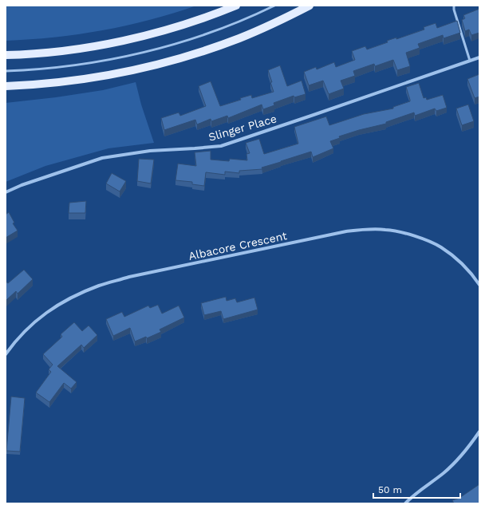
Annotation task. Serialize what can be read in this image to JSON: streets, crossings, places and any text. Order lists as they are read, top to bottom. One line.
{"streets":{"street":["Slinger Place","Albacore Crescent"]},"scale_bar":"50 m"}
